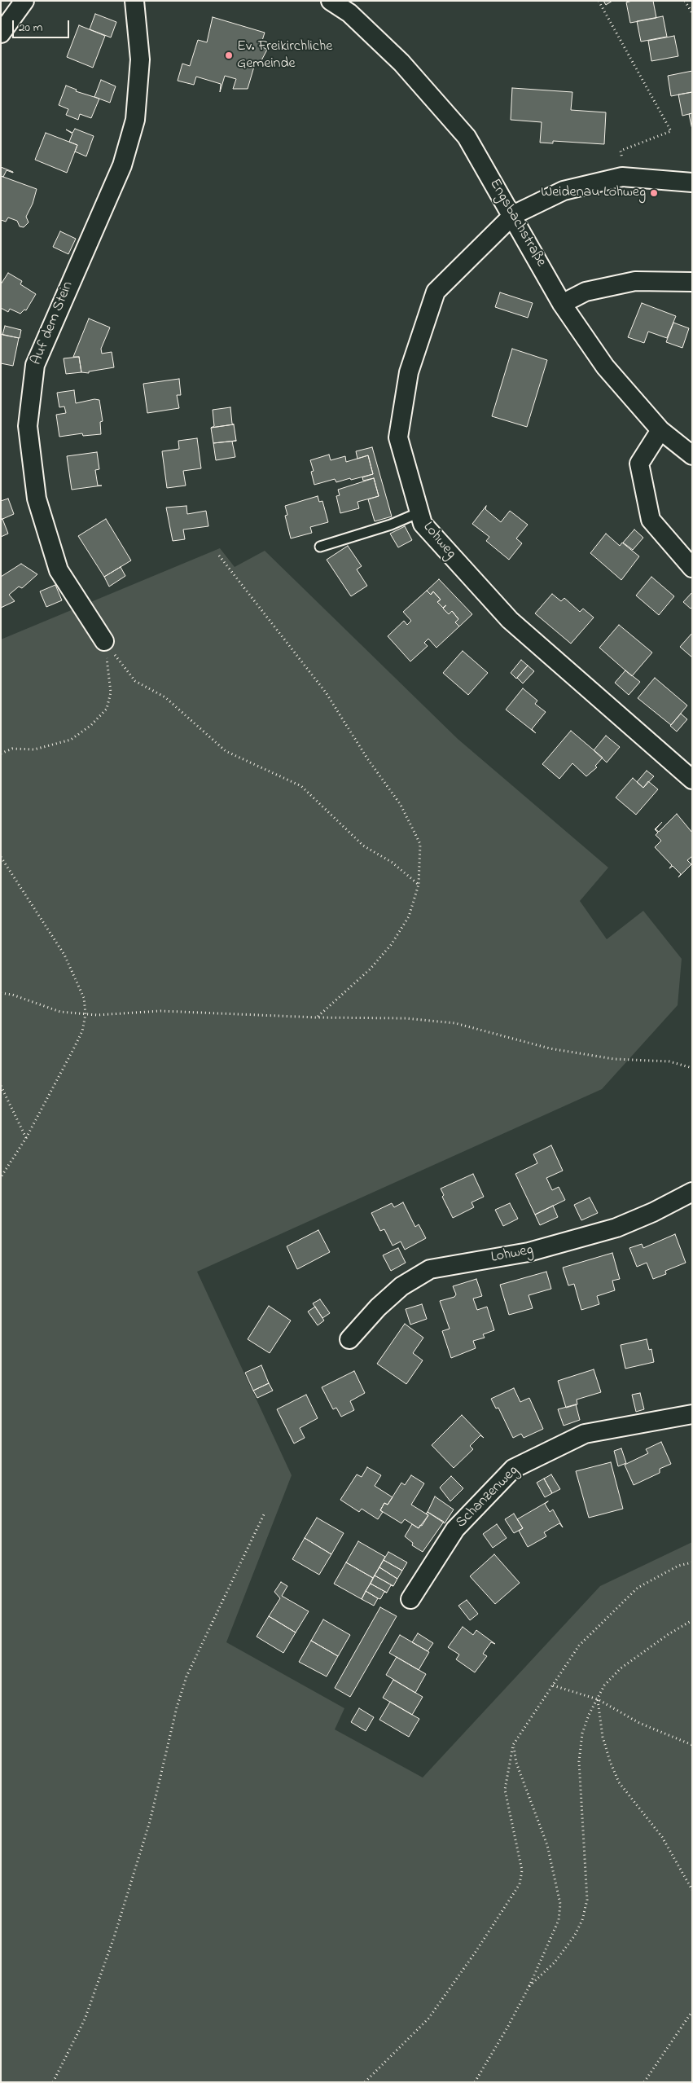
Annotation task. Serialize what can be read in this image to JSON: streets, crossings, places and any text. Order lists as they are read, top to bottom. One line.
{"streets":{"street":["Engsbachstraße","Auf dem Stein","Lohweg","Schanzenweg"]},"crossings":[["Engsbachstraße","Lohweg"]],"places":["Ev. Freikirchliche Gemeinde","Weidenau Lohweg"],"scale_bar":"20 m"}
